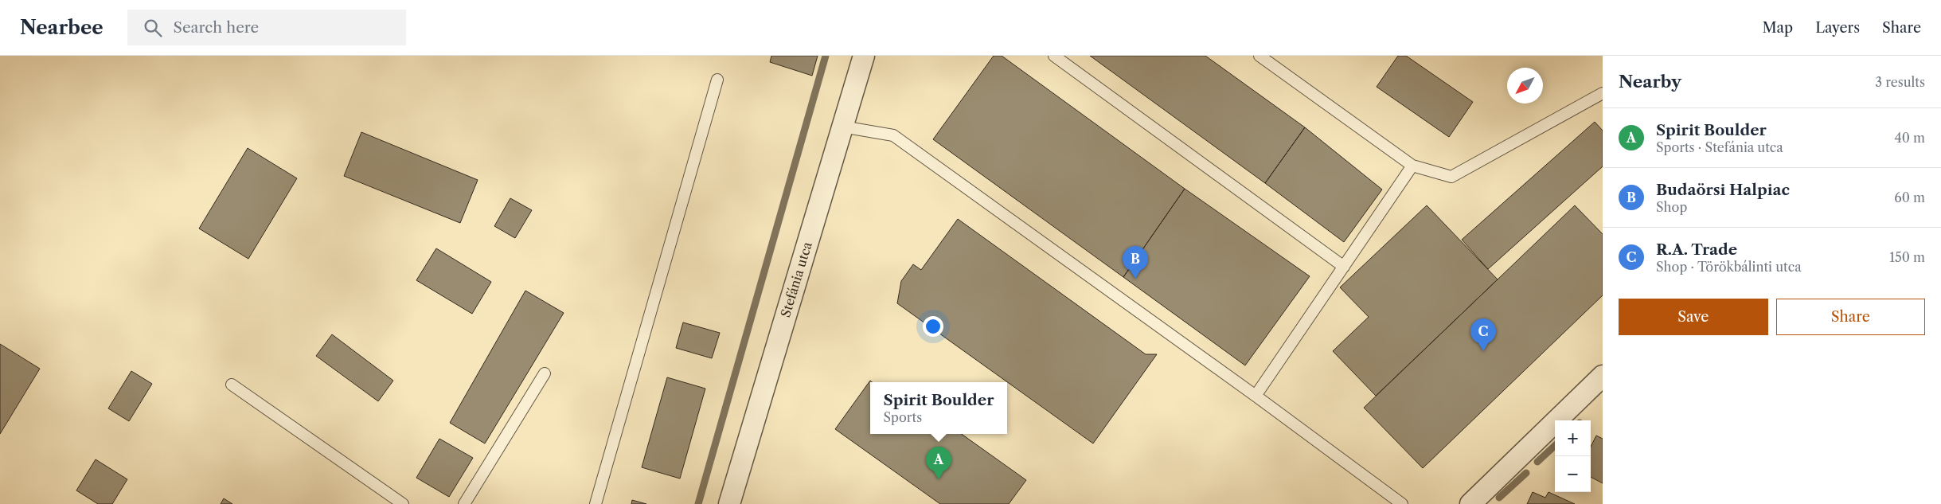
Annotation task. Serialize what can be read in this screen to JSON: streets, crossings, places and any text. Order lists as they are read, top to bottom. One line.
{"streets":{"street":["Stefánia utca"]},"north":"bottom left","page":{"header":"Nearbee","search":"Search here","nav":["Map","Layers","Share"],"heading":["Nearby","3 results"],"list":[{"mark":"A","name":"Spirit Boulder","note":"Sports · Stefánia utca","value":"40 m"},{"mark":"B","name":"Budaörsi Halpiac","note":"Shop","value":"60 m"},{"mark":"C","name":"R.A. Trade","note":"Shop · Törökbálinti utca","value":"150 m"}],"pins":["B","C","A"],"buttons":["Save","Share"],"popup":["Spirit Boulder","Sports"],"map_buttons":["+","−"]}}
